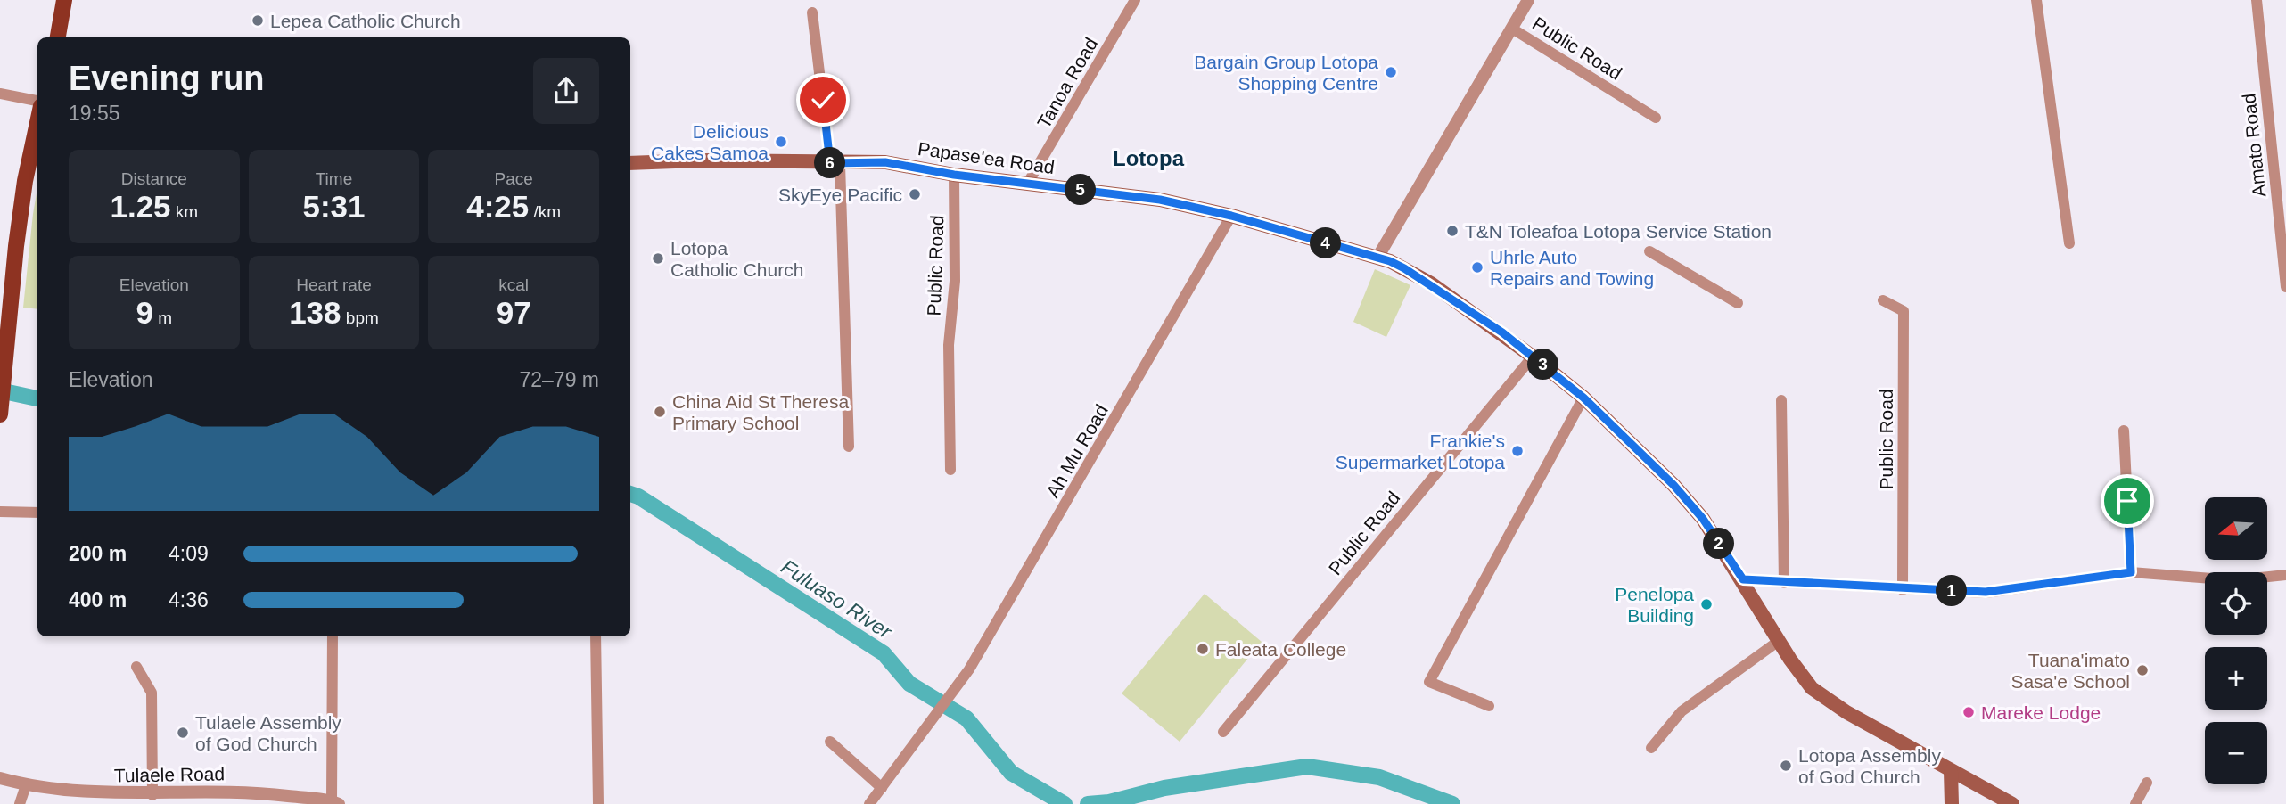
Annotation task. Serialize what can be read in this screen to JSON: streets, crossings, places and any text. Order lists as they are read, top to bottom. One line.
{"streets":{"main road":["Papase'ea Road"],"street":["Public Road","Tanoa Road","Amato Road","Ah Mu Road","Tulaele Road"]},"crossings":[["Public Road","Papase'ea Road"],["Tanoa Road","Papase'ea Road"],["Papase'ea Road","Ah Mu Road"]],"districts":["Lotopa"],"water":["Fuluaso River"],"places":["Lepea Catholic Church","Bargain Group Lotopa Shopping Centre","Delicious Cakes Samoa","SkyEye Pacific","T&N Toleafoa Lotopa Service Station","Lotopa Catholic Church","Uhrle Auto Repairs and Towing","China Aid St Theresa Primary School","Frankie's Supermarket Lotopa","Penelopa Building","Faleata College","Tuana'imato Sasa'e School","Mareke Lodge","Tulaele Assembly of God Church","Lotopa Assembly of God Church"],"north":"left","page":{"heading":["Evening run","19:55"],"stats":[["Distance","1.25 km"],["Time","5:31"],["Pace","4:25 /km"],["Elevation","9 m"],["Heart rate","138 bpm"],["kcal","97"]],"pins":["6","5","4","3","2","1"],"chart":["Elevation","72–79 m"],"map_buttons":["+","−"],"list":[{"name":"200 m","note":"4:09"},{"name":"400 m","note":"4:36"}]}}
